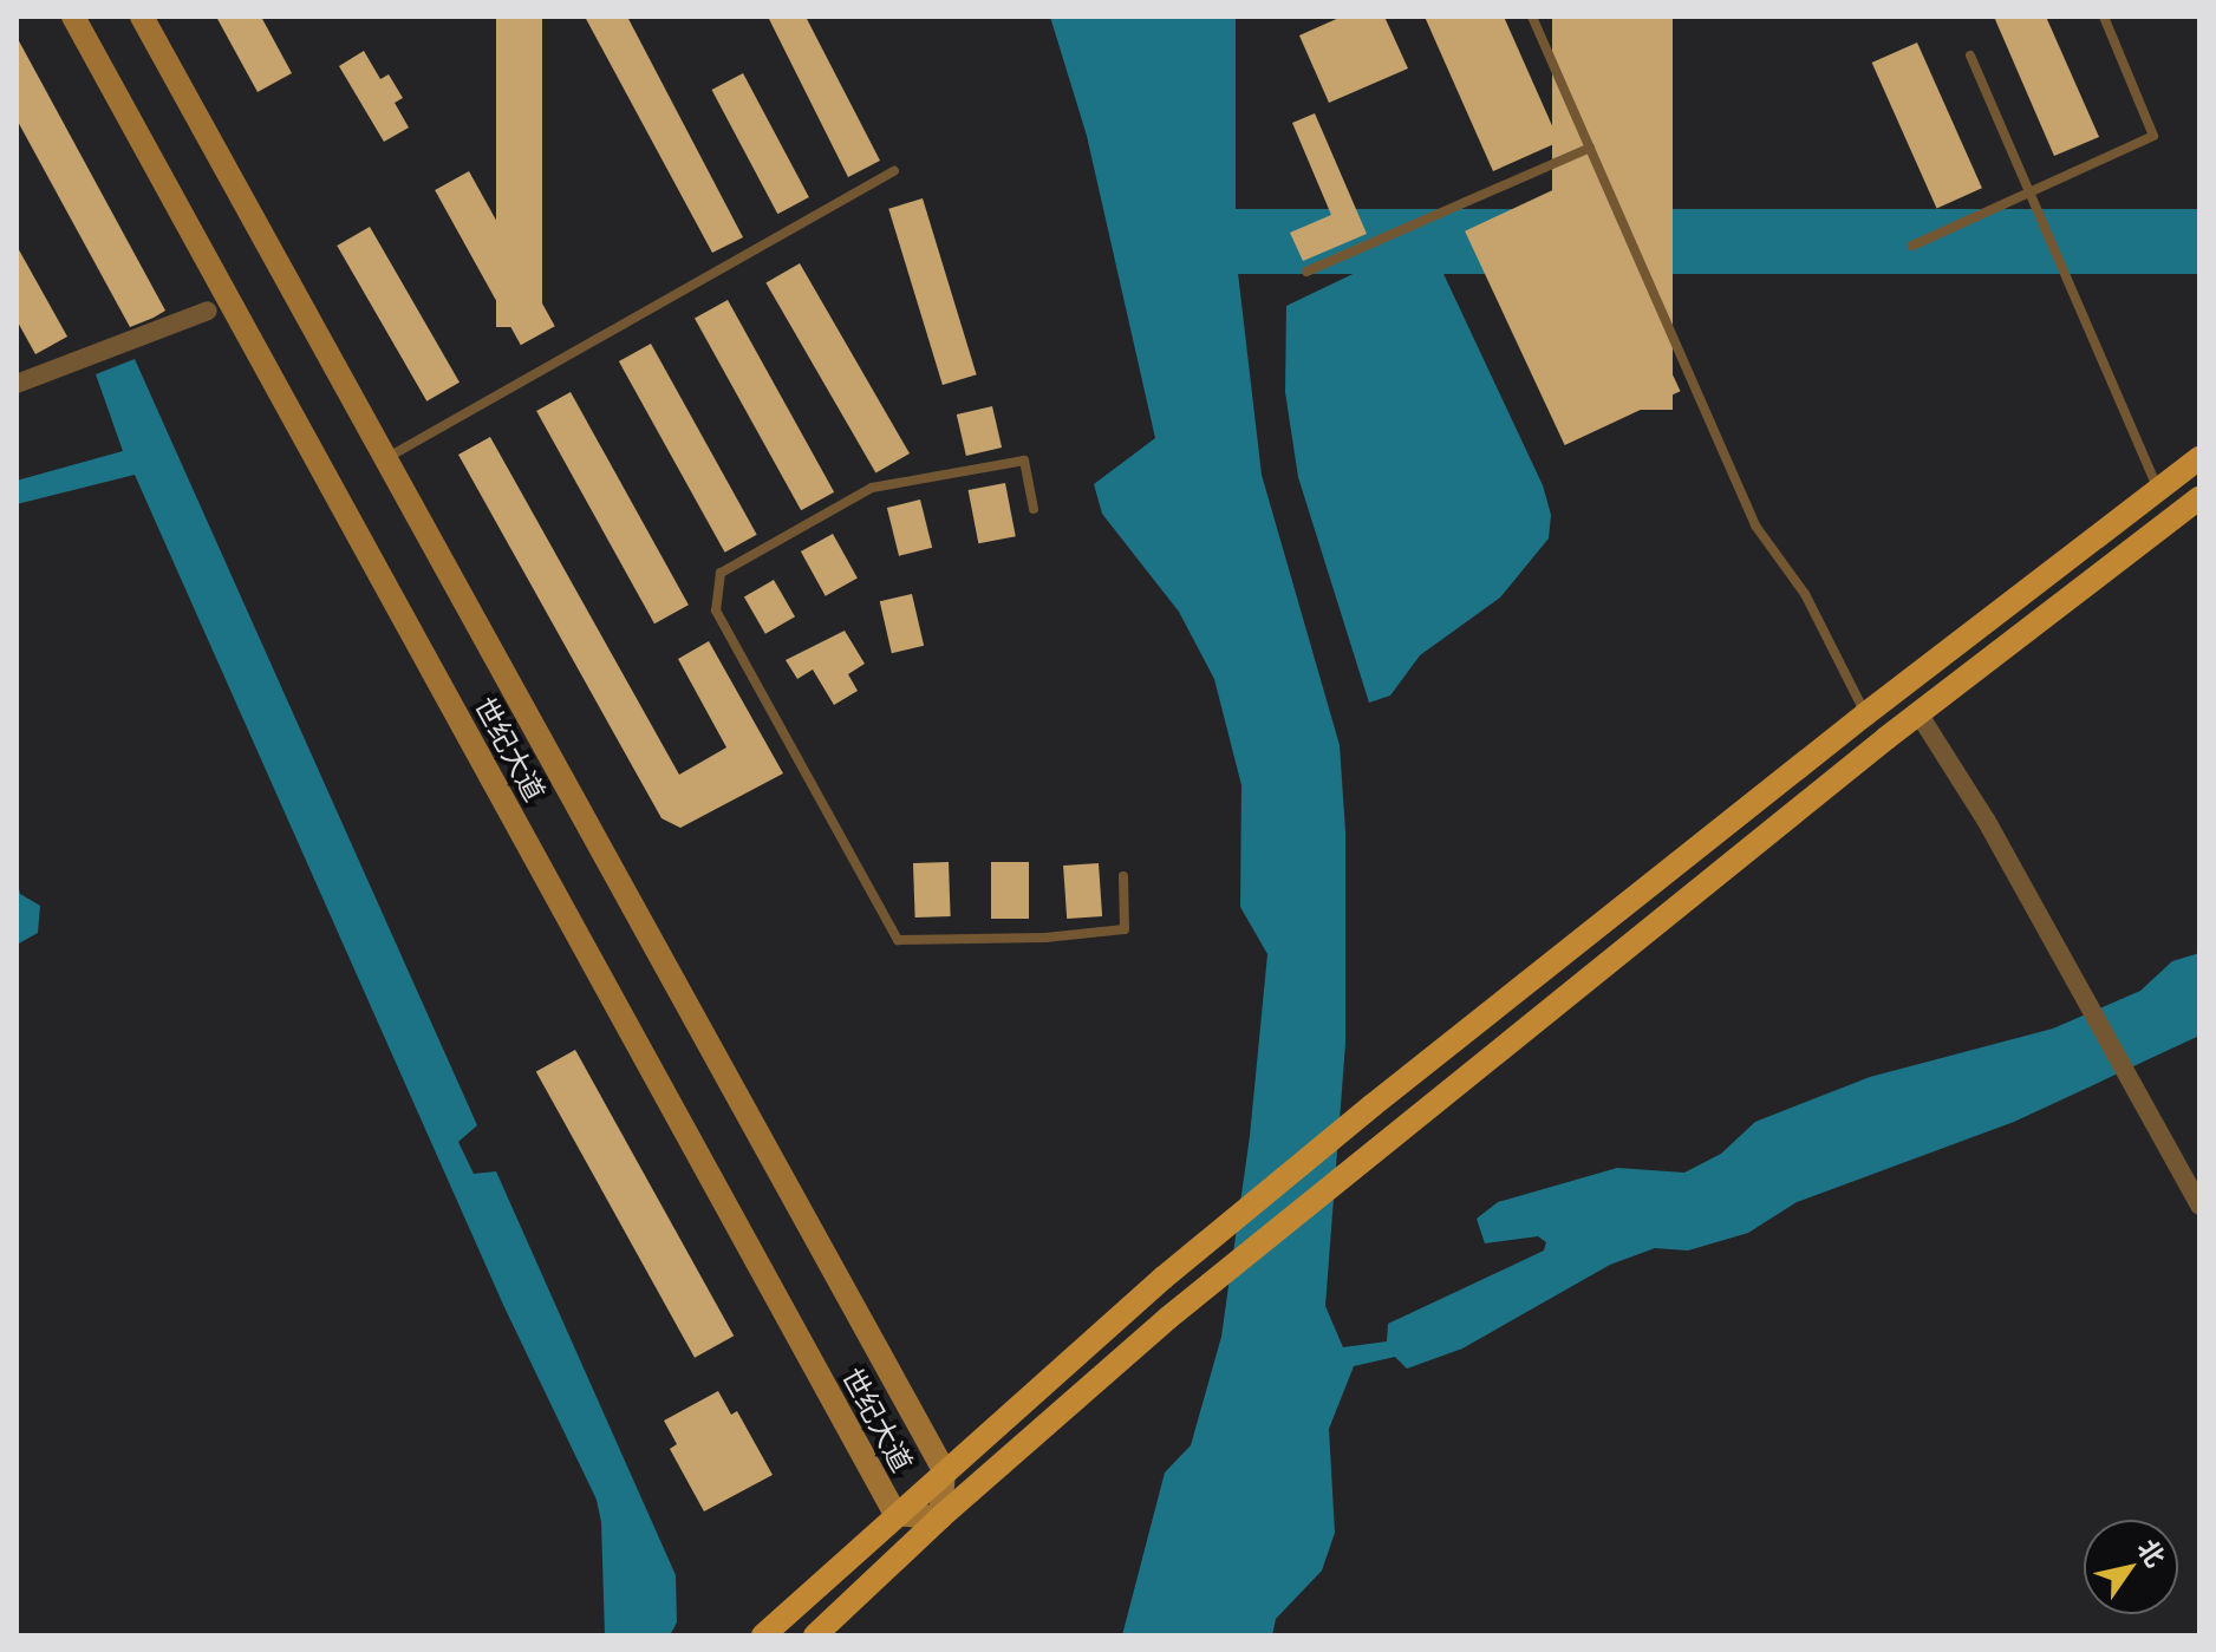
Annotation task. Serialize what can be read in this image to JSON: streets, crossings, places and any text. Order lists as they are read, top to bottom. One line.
{"streets":{"main road":["世纪大道"]},"north":"top right"}
